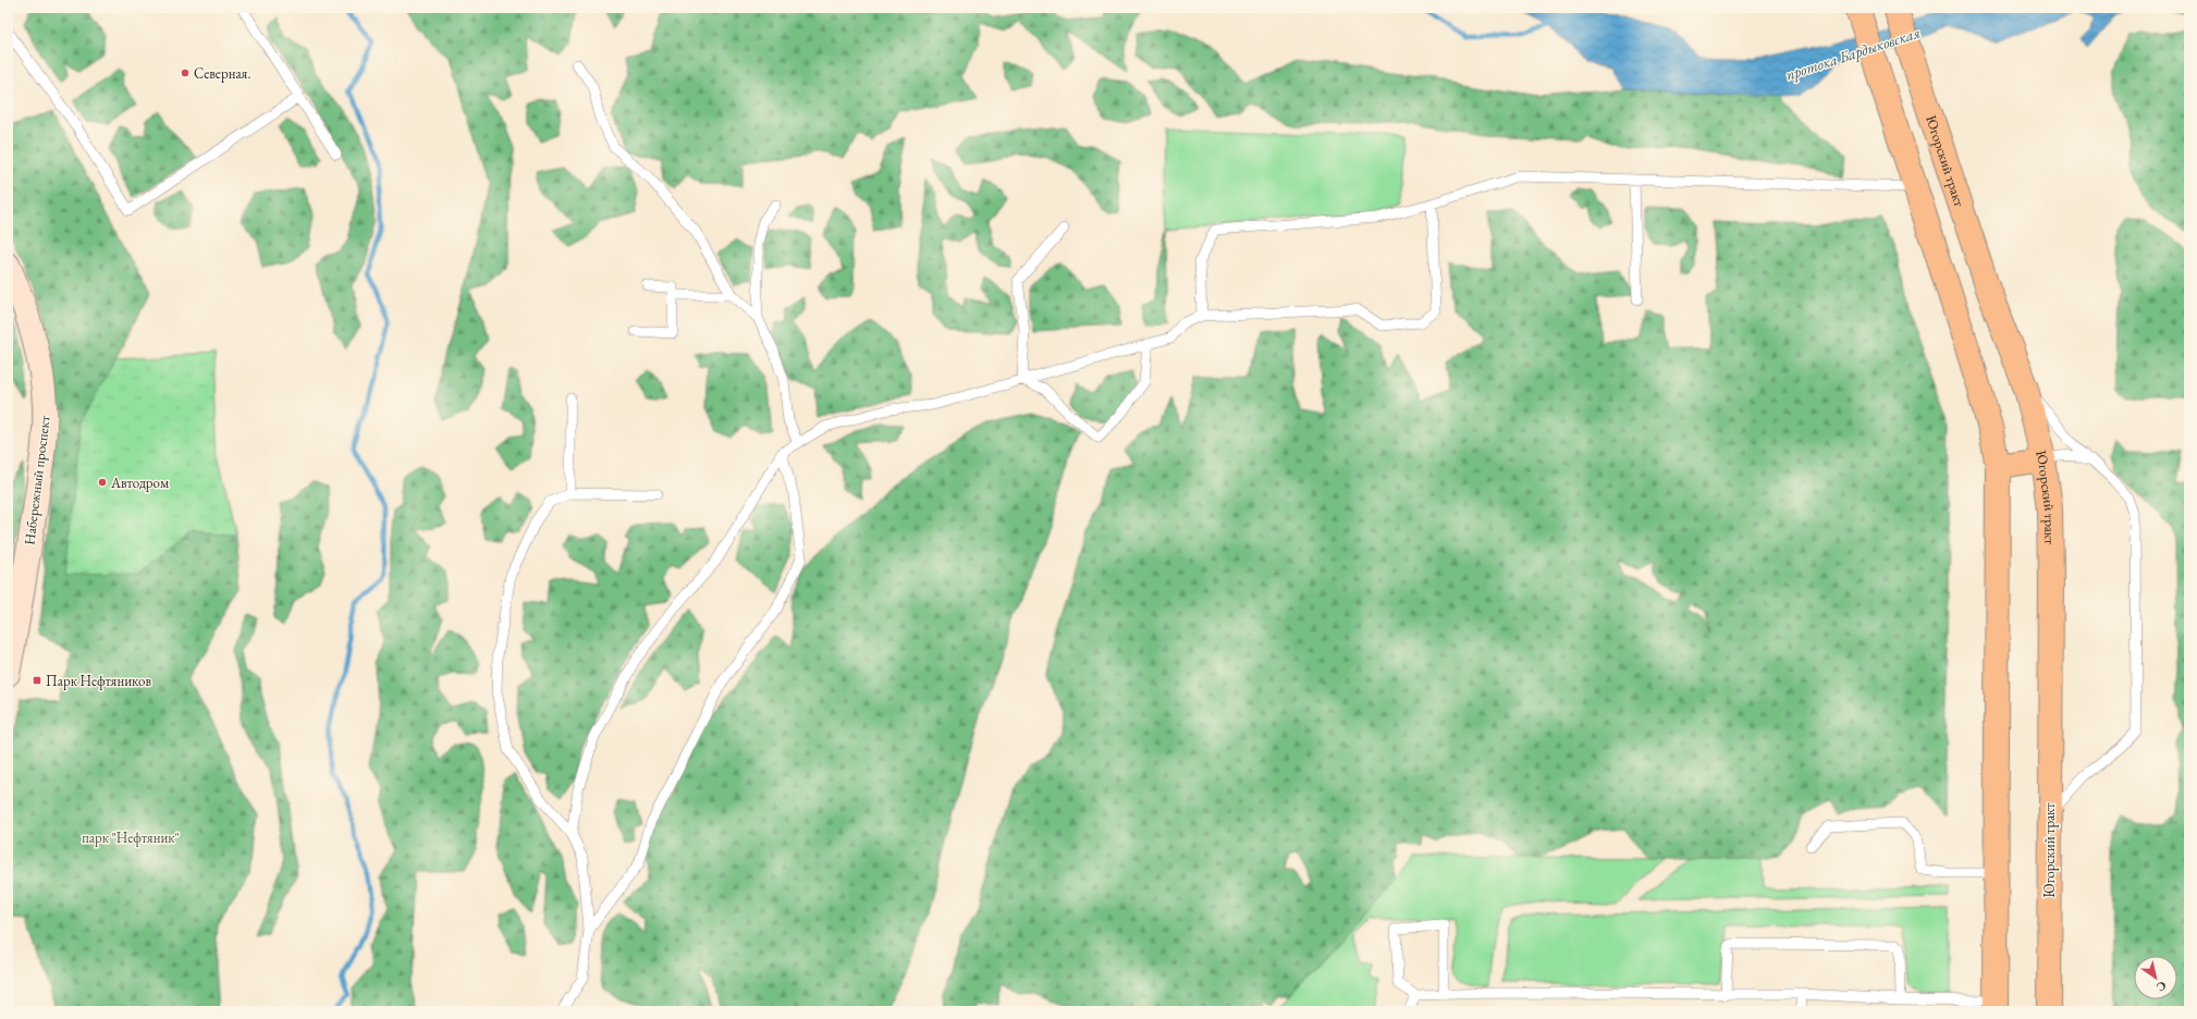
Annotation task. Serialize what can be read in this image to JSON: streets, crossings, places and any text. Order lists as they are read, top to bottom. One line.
{"streets":{"main road":["Югорский тракт","Набережный проспект"]},"water":["протока Бардыковская"],"parks":["парк \"Нефтяник\""],"places":{"other":["Северная.","Автодром"],"transit":["Парк Нефтяников"]},"north":"bottom right"}
